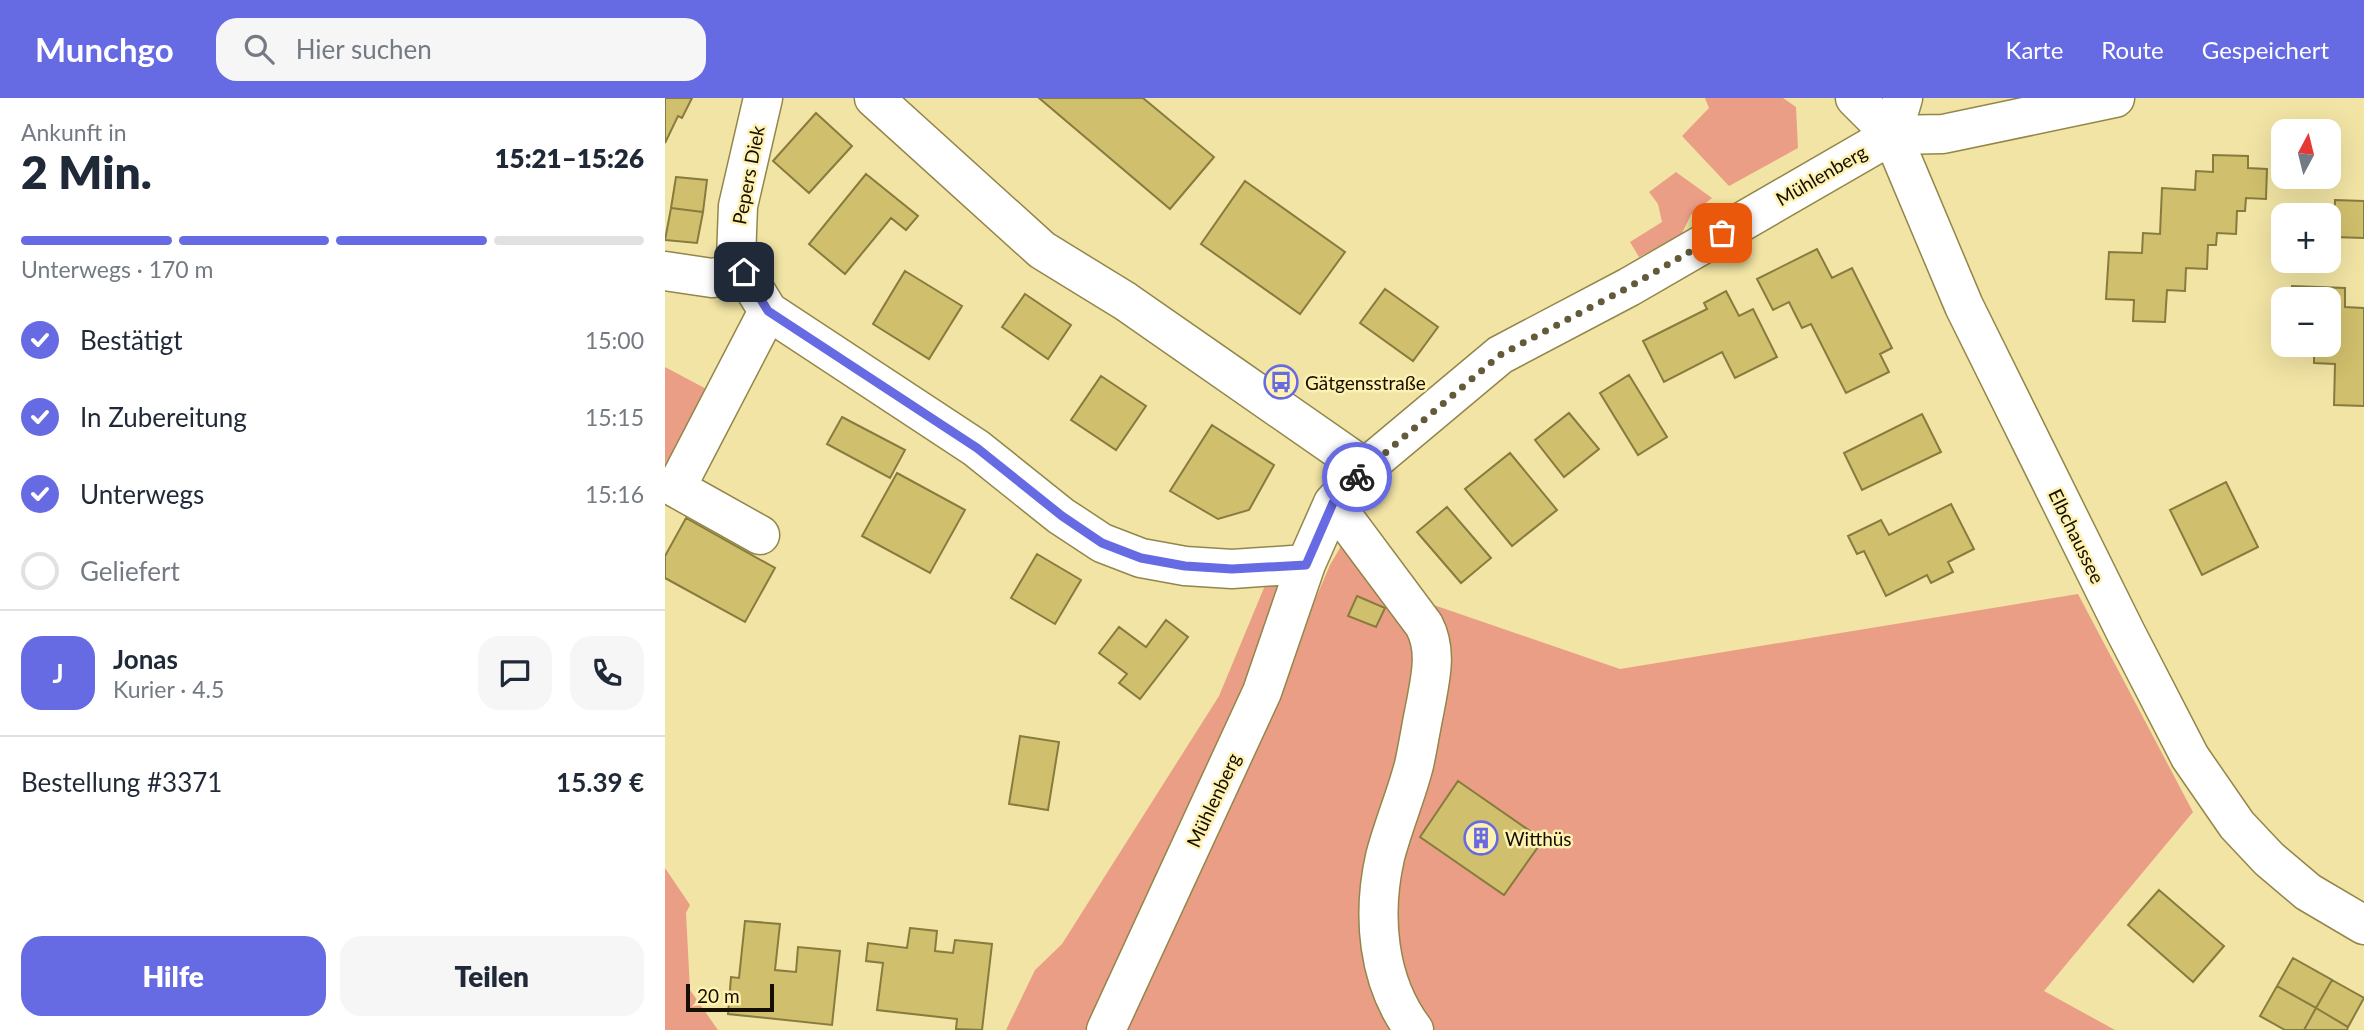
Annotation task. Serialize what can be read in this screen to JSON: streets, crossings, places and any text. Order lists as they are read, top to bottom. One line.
{"streets":{"street":["Pepers Diek","Mühlenberg","Elbchaussee"]},"crossings":[["Pepers Diek","Mühlenberg"],["Mühlenberg","Elbchaussee"]],"places":{"bus stop":["Gätgensstraße"],"building":["Witthüs"]},"scale_bar":"20 m","north":"top","page":{"header":"Munchgo","search":"Hier suchen","nav":["Karte","Route","Gespeichert"],"heading":["2 Min.","Ankunft in","15:21–15:26"],"panel":["Jonas","Kurier · 4.5","Bestellung #3371","15.39 €"],"map_buttons":["+","−"],"bar":"Unterwegs · 170 m","list":[["Bestätigt","15:00"],["In Zubereitung","15:15"],["Unterwegs","15:16"],"Geliefert"],"round":"J","buttons":["Hilfe","Teilen"],"scale":"20 m"}}
